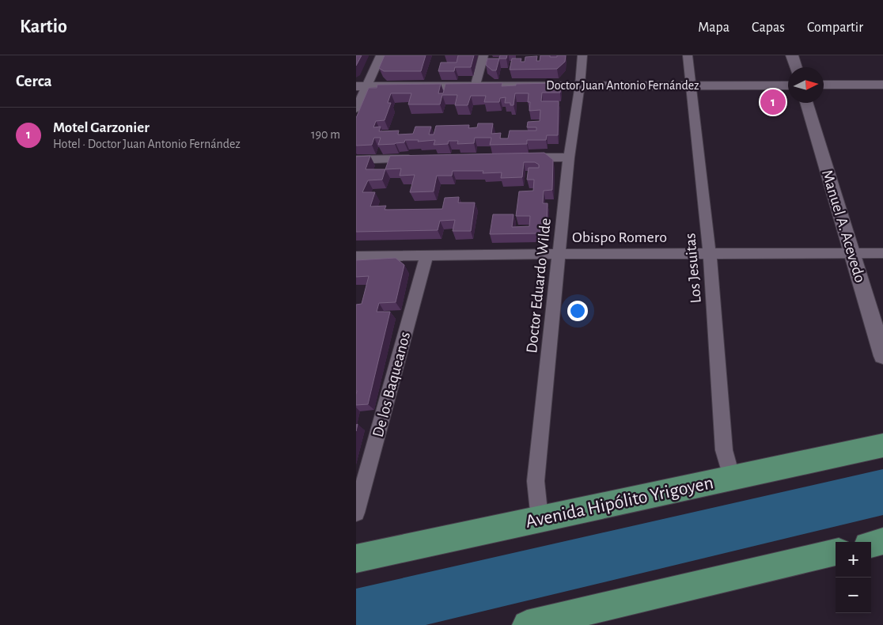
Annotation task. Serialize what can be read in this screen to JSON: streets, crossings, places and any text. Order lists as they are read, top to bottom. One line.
{"streets":{"highway":["Avenida Hipólito Yrigoyen"],"street":["Doctor Juan Antonio Fernández","Manuel A. Acevedo","Obispo Romero","Los Jesuitas","Doctor Eduardo Wilde","De los Baqueanos"]},"crossings":[["Doctor Juan Antonio Fernández","Los Jesuitas"],["Doctor Juan Antonio Fernández","Doctor Eduardo Wilde"],["Manuel A. Acevedo","Obispo Romero"],["Obispo Romero","Los Jesuitas"],["Obispo Romero","Doctor Eduardo Wilde"],["Obispo Romero","De los Baqueanos"],["Los Jesuitas","Avenida Hipólito Yrigoyen"],["Doctor Eduardo Wilde","Avenida Hipólito Yrigoyen"]],"north":"right","page":{"header":"Kartio","nav":["Mapa","Capas","Compartir"],"heading":"Cerca","pins":"1","list":[{"mark":"1","name":"Motel Garzonier","note":"Hotel · Doctor Juan Antonio Fernández","value":"190 m"}],"map_buttons":["+","−"]}}
